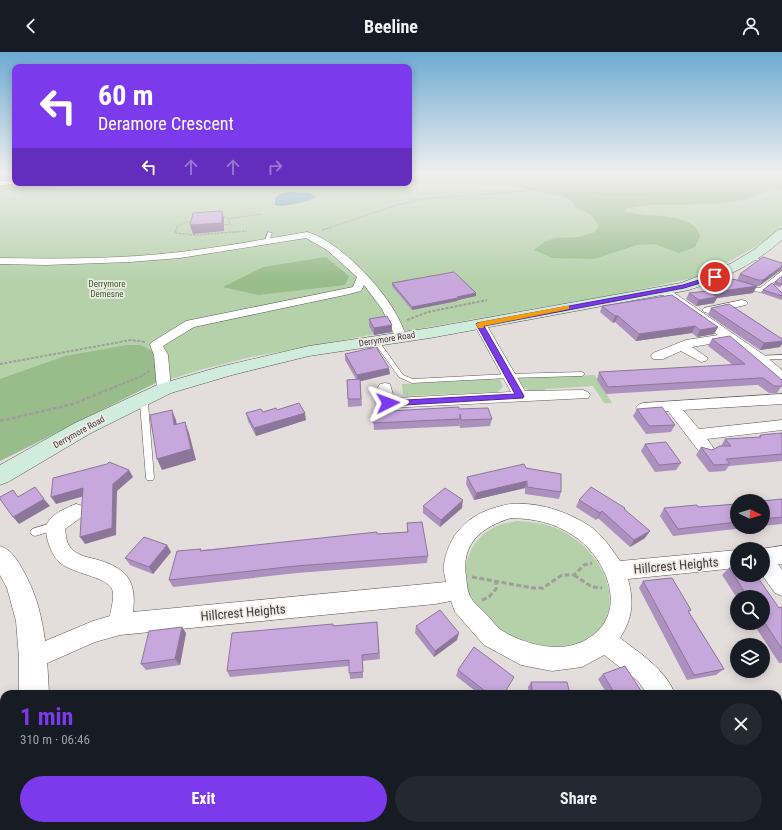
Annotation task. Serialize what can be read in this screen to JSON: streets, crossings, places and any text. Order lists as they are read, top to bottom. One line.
{"streets":{"main road":["Derrymore Road"],"street":["Hillcrest Heights"]},"parks":["Derrymore Demesne"],"north":"right","page":{"header":"Beeline","turn":["60 m","Deramore Crescent"],"heading":["1 min","310 m · 06:46"],"buttons":["Exit","Share"]}}
